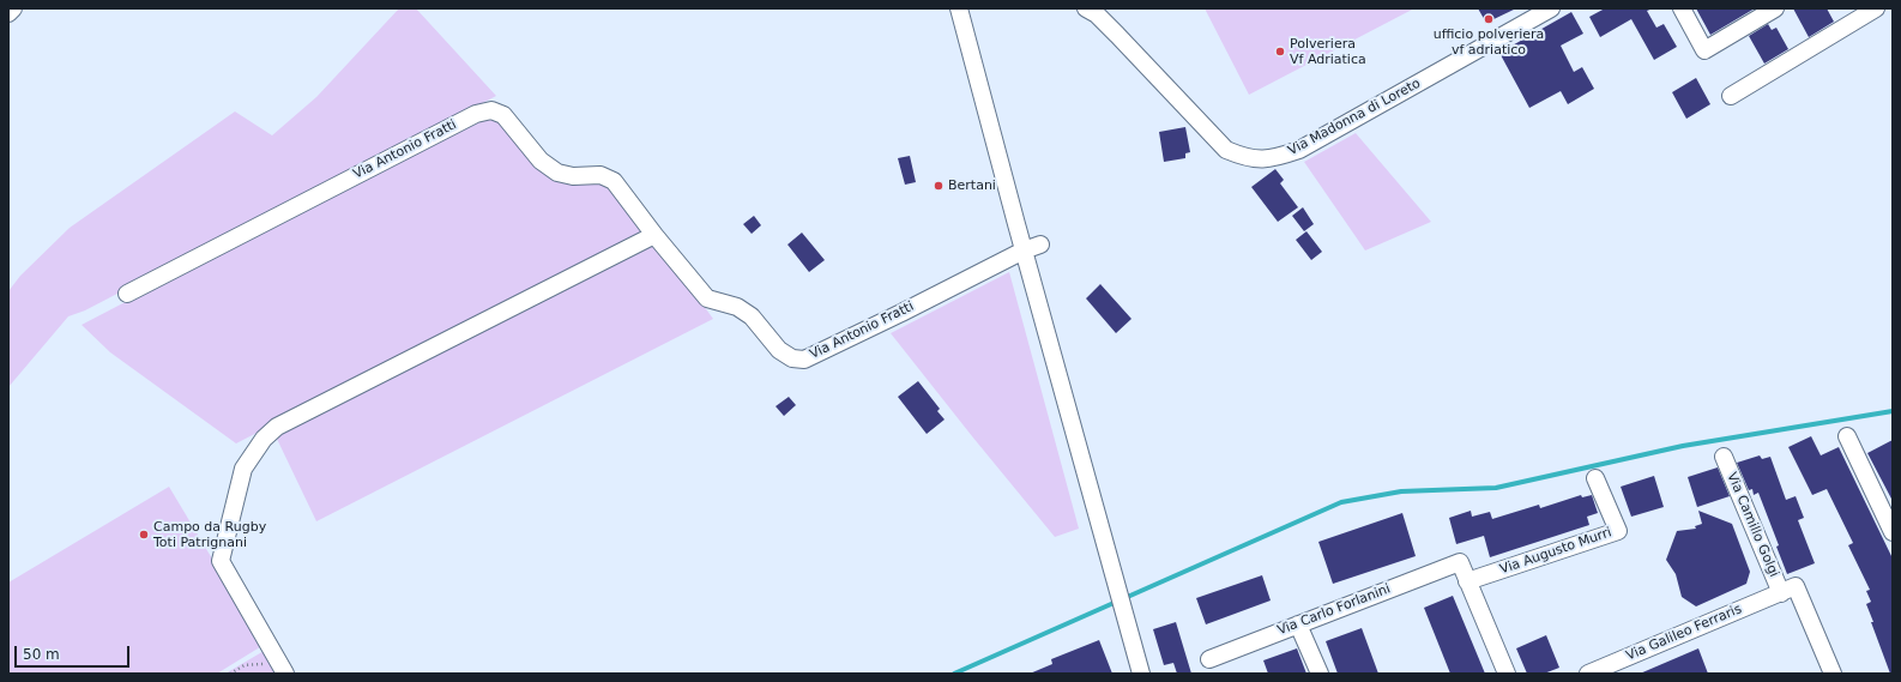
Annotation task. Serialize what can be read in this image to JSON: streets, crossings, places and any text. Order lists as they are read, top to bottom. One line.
{"streets":{"street":["Via Madonna di Loreto","Via Antonio Fratti","Via Camillo Golgi","Via Augusto Murri","Via Carlo Forlanini","Via Galileo Ferraris"]},"crossings":[["Via Camillo Golgi","Via Galileo Ferraris"],["Via Augusto Murri","Via Carlo Forlanini"]],"places":["ufficio polveriera vf adriatico","Polveriera Vf Adriatica","Bertani","Campo da Rugby Toti Patrignani"],"scale_bar":"50 m"}
